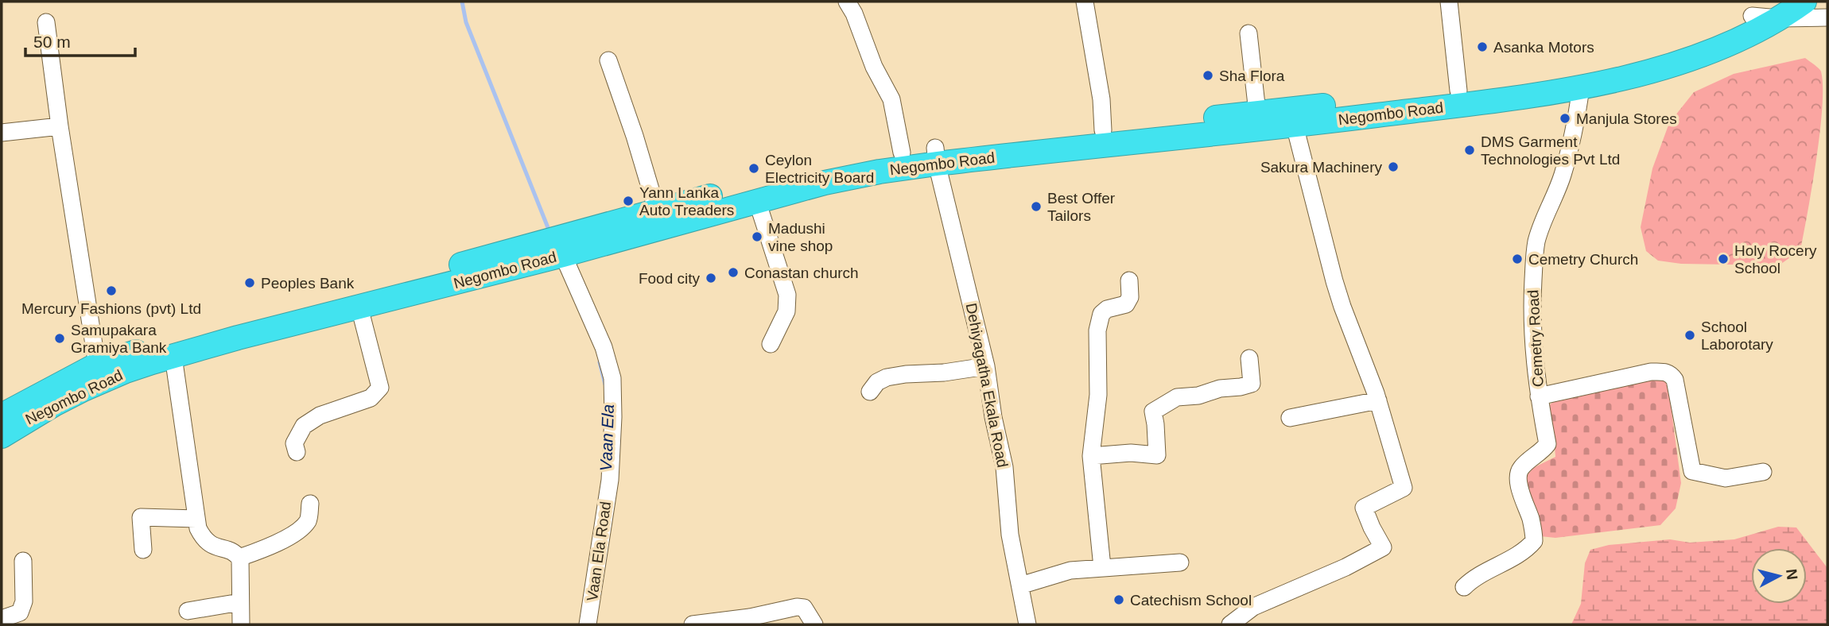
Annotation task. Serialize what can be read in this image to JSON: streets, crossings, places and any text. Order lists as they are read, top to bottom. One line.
{"streets":{"highway":["Negombo Road"],"street":["Cemetry Road","Dehiyagatha Ekala Road","Vaan Ela Road"]},"crossings":[["Negombo Road","Cemetry Road"],["Negombo Road","Dehiyagatha Ekala Road"],["Negombo Road","Vaan Ela Road"]],"water":["Vaan Ela"],"places":["Asanka Motors","Sha Flora","Manjula Stores","DMS Garment Technologies Pvt Ltd","Sakura Machinery","Ceylon Electricity Board","Yann Lanka Auto Treaders","Best Offer Tailors","Madushi vine shop","Cemetry Church","Holy Rocery School","Conastan church","Food city","Peoples Bank","Mercury Fashions (pvt) Ltd","School Laborotary","Samupakara Gramiya Bank","Catechism School"],"scale_bar":"50 m","north":"right"}
